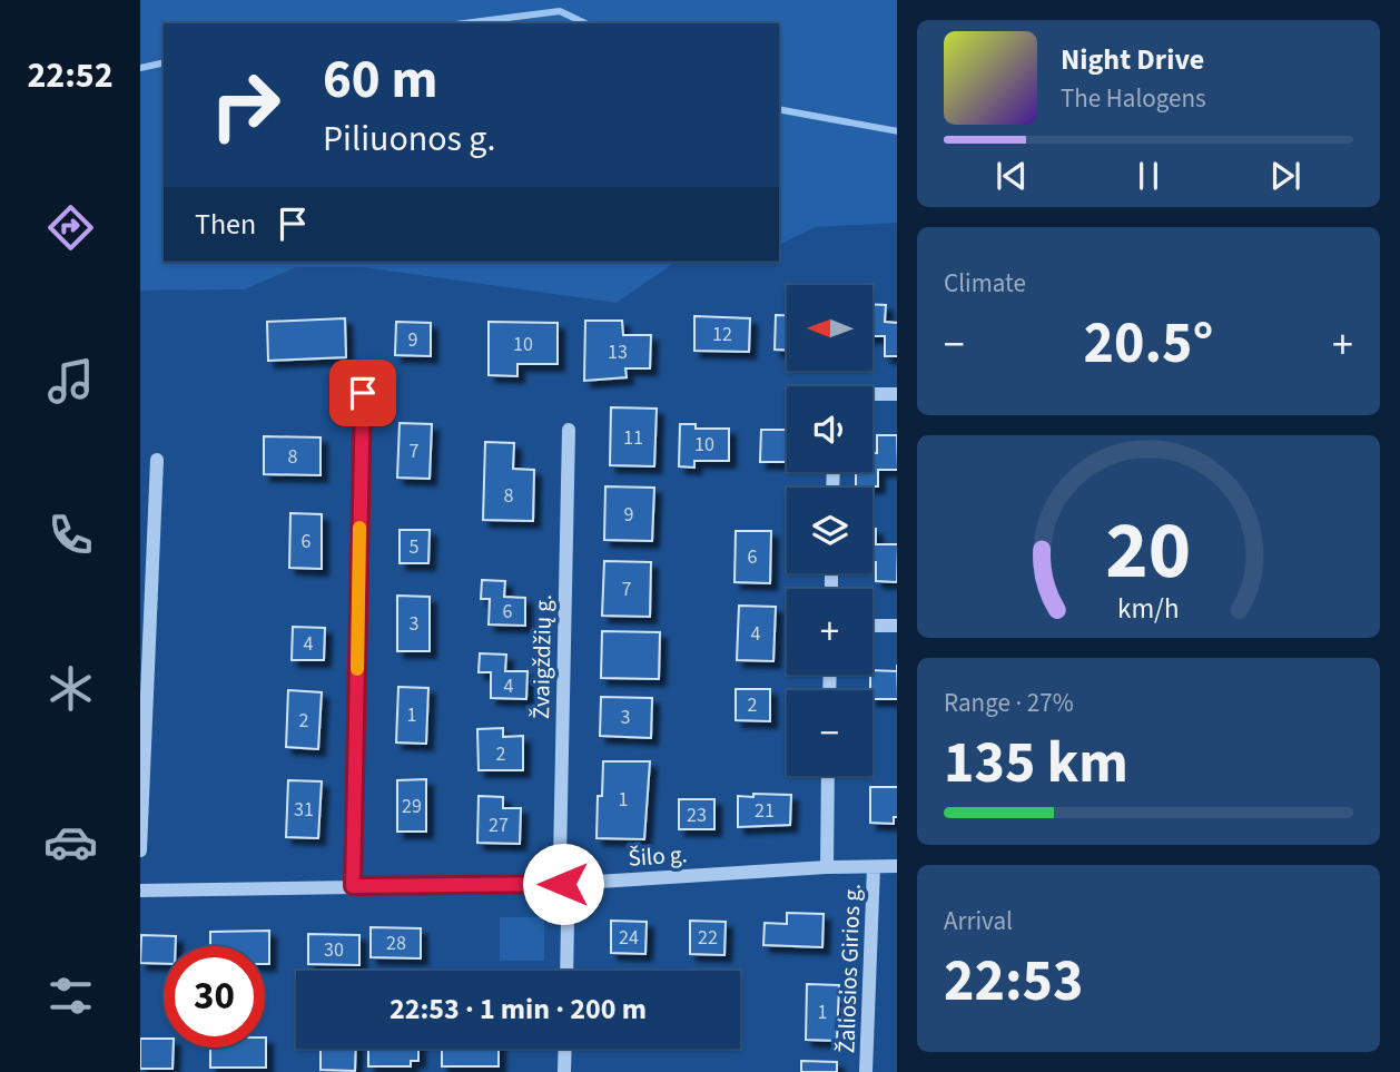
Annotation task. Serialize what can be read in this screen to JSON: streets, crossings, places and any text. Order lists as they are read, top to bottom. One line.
{"streets":{"street":["Žvaigždžių g.","Šilo g.","Žaliosios Girios g."]},"crossings":[["Žvaigždžių g.","Šilo g."],["Šilo g.","Žaliosios Girios g."]],"house_numbers":["12","9","10","13","11","10","7","8","8","9","6","5","6","7","6","3","4","4","4","2","1","3","2","2","1","29","31","21","23","27","24","22","28","30","1"],"north":"left","page":{"tabs":"22:52","turn":["60 m","Piliuonos g."],"song":["Night Drive","The Halogens"],"then":"Then","tile":["Climate",["Range · 27%","135 km"],["Arrival","22:53"]],"map_buttons":["+","−"],"heat":["−","20.5°","+"],"limit":"30","trip":"22:53 · 1 min · 200 m","gauge":["20","km/h"]}}
